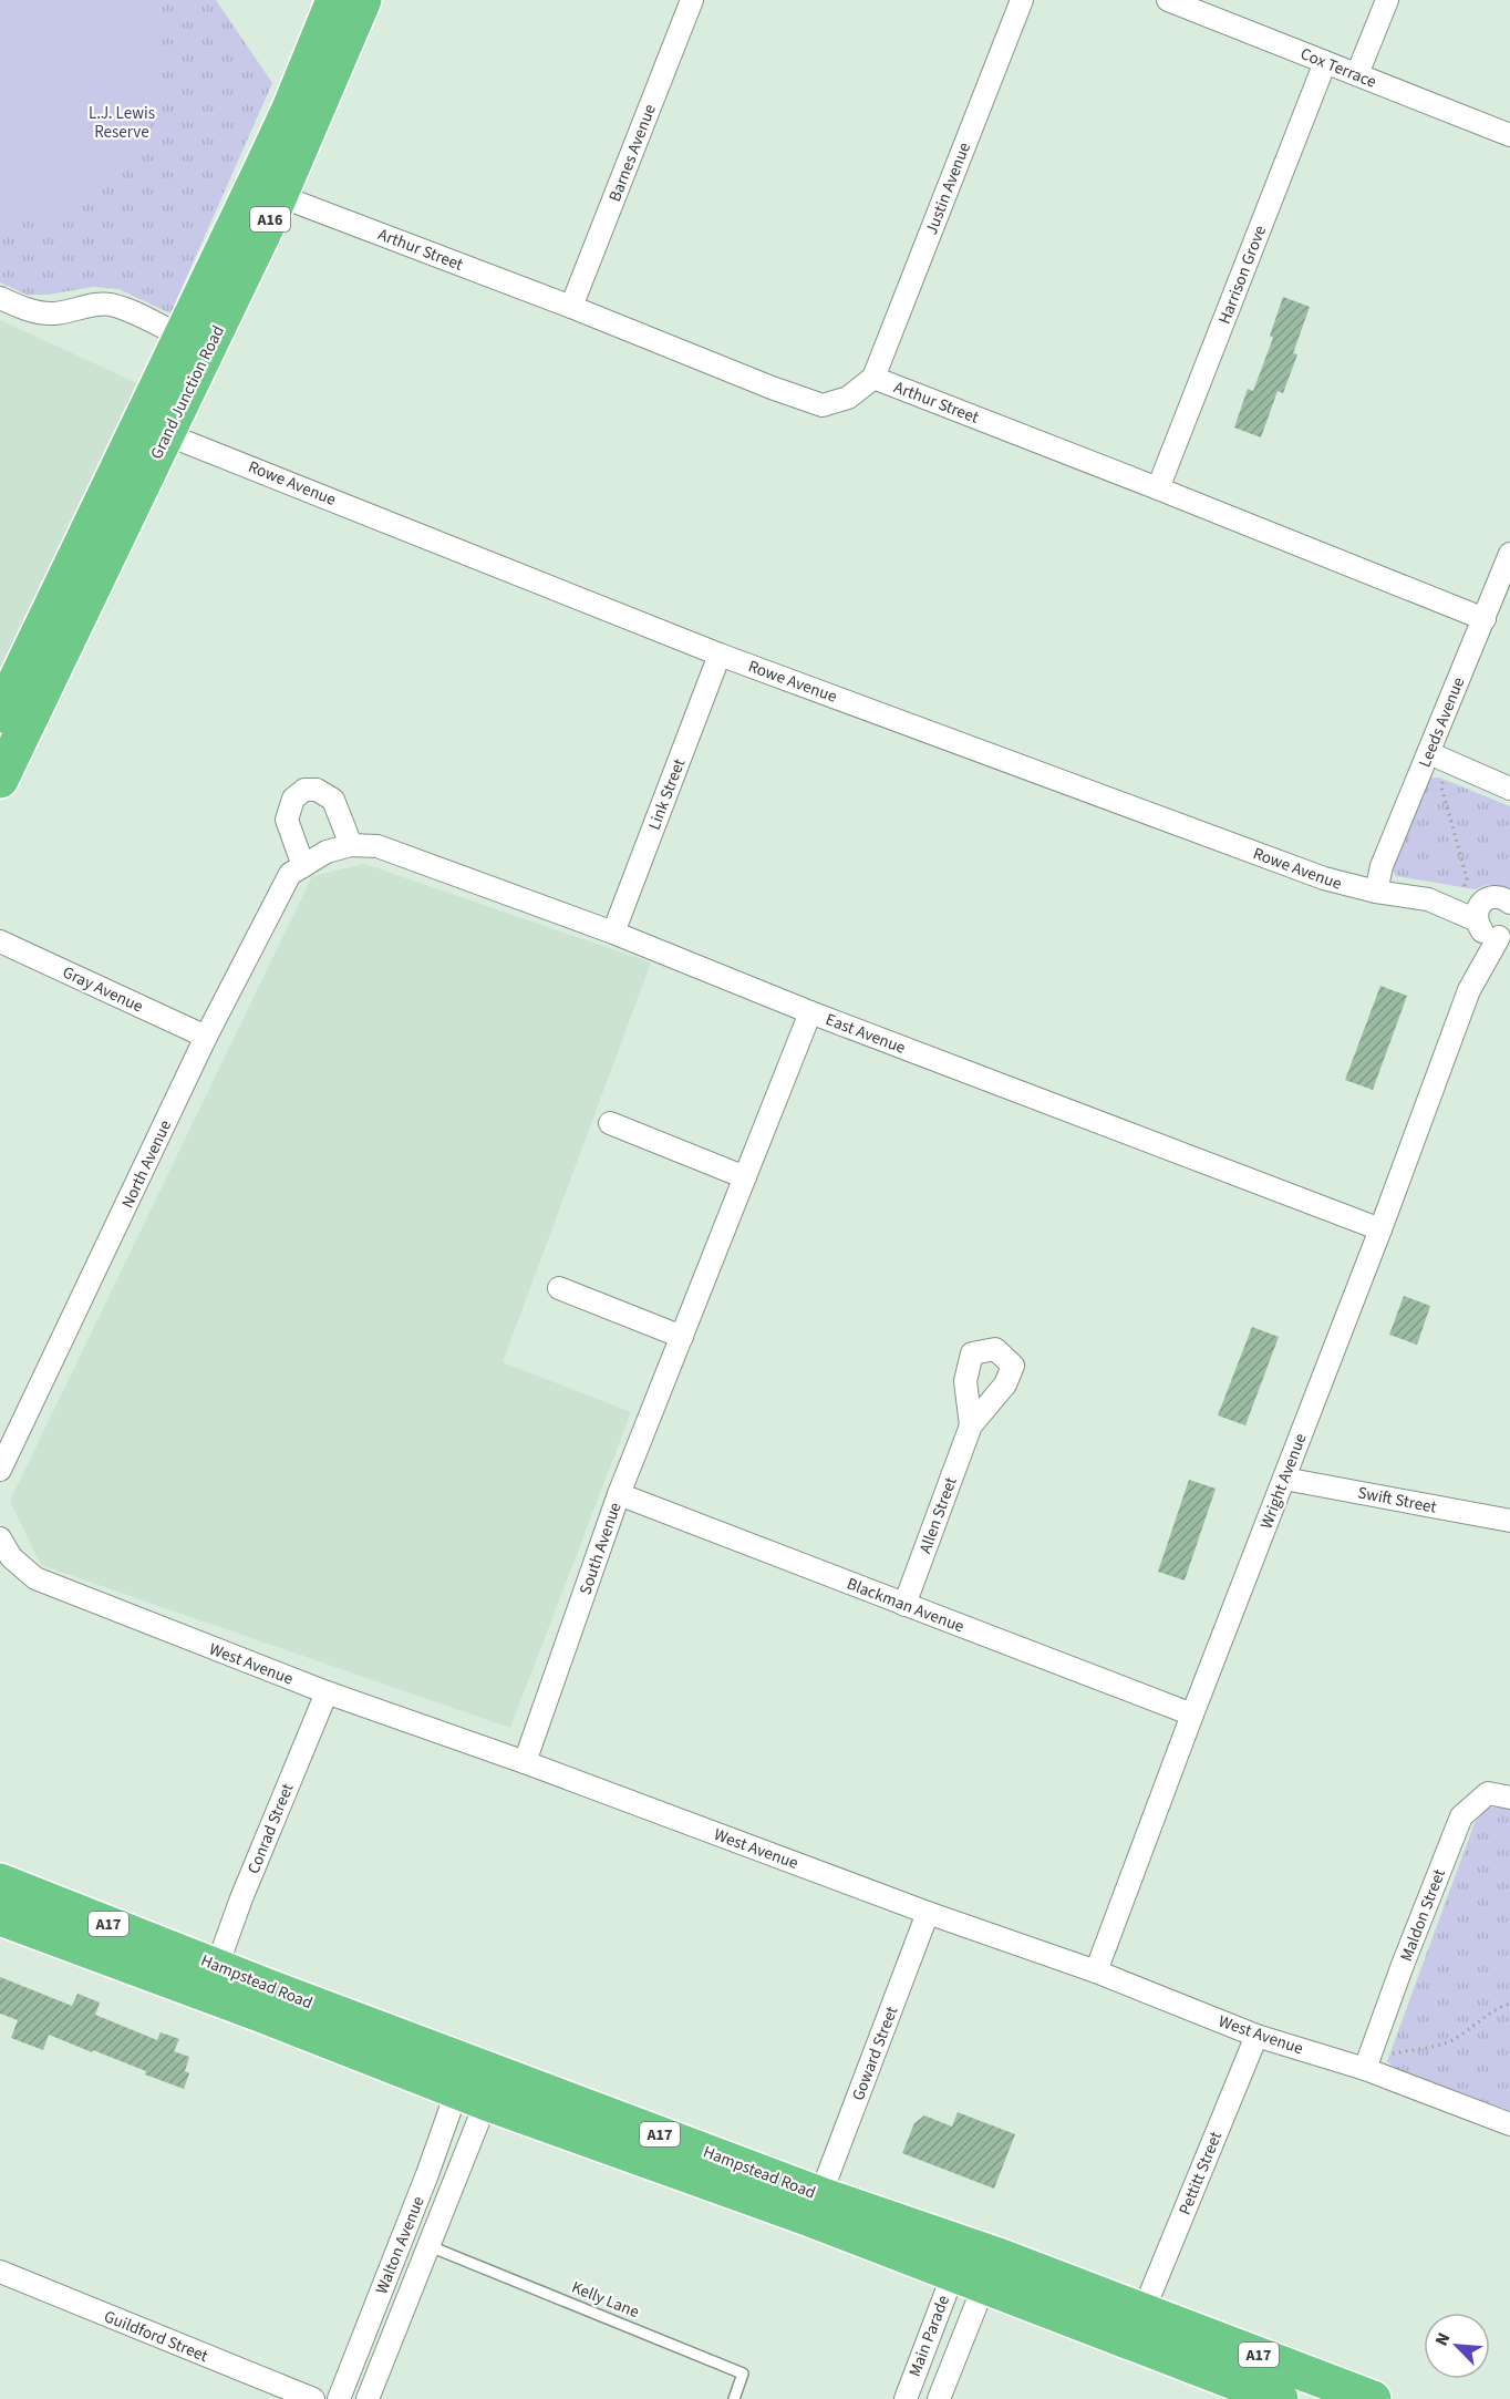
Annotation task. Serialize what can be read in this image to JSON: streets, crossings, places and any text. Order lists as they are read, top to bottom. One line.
{"streets":{"highway":["A16","Grand Junction Road","A17","Hampstead Road"],"street":["Cox Terrace","Barnes Avenue","Justin Avenue","Arthur Street","Harrison Grove","Rowe Avenue","Leeds Avenue","Link Street","Gray Avenue","East Avenue","North Avenue","Wright Avenue","Swift Street","Allen Street","South Avenue","Blackman Avenue","West Avenue","Conrad Street","Maldon Street","Goward Street","Pettitt Street","Walton Avenue","Guildford Street","Main Parade"],"lane":["Kelly Lane"]},"crossings":[["Cox Terrace","Harrison Grove"],["Barnes Avenue","Arthur Street"],["Justin Avenue","Arthur Street"],["Arthur Street","Harrison Grove"],["Arthur Street","Grand Junction Road"],["Arthur Street","Leeds Avenue"],["Grand Junction Road","Rowe Avenue"],["Rowe Avenue","Leeds Avenue"],["Rowe Avenue","Link Street"],["Rowe Avenue","Wright Avenue"],["Link Street","East Avenue"],["Gray Avenue","North Avenue"],["East Avenue","North Avenue"],["East Avenue","Wright Avenue"],["East Avenue","South Avenue"],["Wright Avenue","Swift Street"],["Wright Avenue","Blackman Avenue"],["Wright Avenue","West Avenue"],["Allen Street","Blackman Avenue"],["South Avenue","Blackman Avenue"],["South Avenue","West Avenue"],["West Avenue","Conrad Street"],["West Avenue","Maldon Street"],["West Avenue","Goward Street"],["West Avenue","Pettitt Street"],["Conrad Street","Hampstead Road"],["Hampstead Road","Goward Street"],["Hampstead Road","Pettitt Street"],["Hampstead Road","Walton Avenue"],["Hampstead Road","Main Parade"],["Walton Avenue","Kelly Lane"]],"parks":["L.J. Lewis Reserve"],"north":"top left"}
